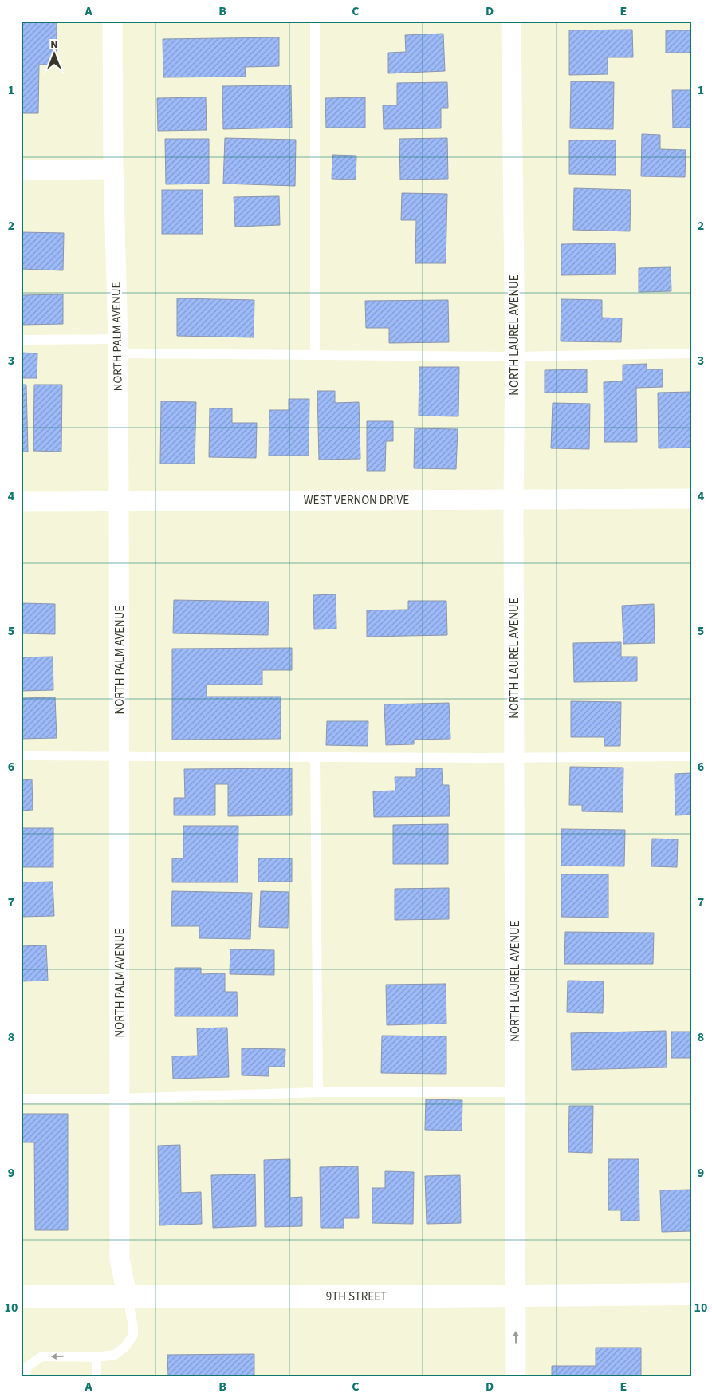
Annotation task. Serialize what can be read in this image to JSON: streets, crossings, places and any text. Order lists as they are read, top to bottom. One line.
{"streets":{"street":["NORTH LAUREL AVENUE","NORTH PALM AVENUE","WEST VERNON DRIVE","9TH STREET"]},"crossings":[["NORTH LAUREL AVENUE","WEST VERNON DRIVE"],["NORTH LAUREL AVENUE","9TH STREET"],["NORTH PALM AVENUE","WEST VERNON DRIVE"],["NORTH PALM AVENUE","9TH STREET"]],"north":"top","grid":{"columns":["A","B","C","D","E"],"rows":["1","2","3","4","5","6","7","8","9","10"]}}
